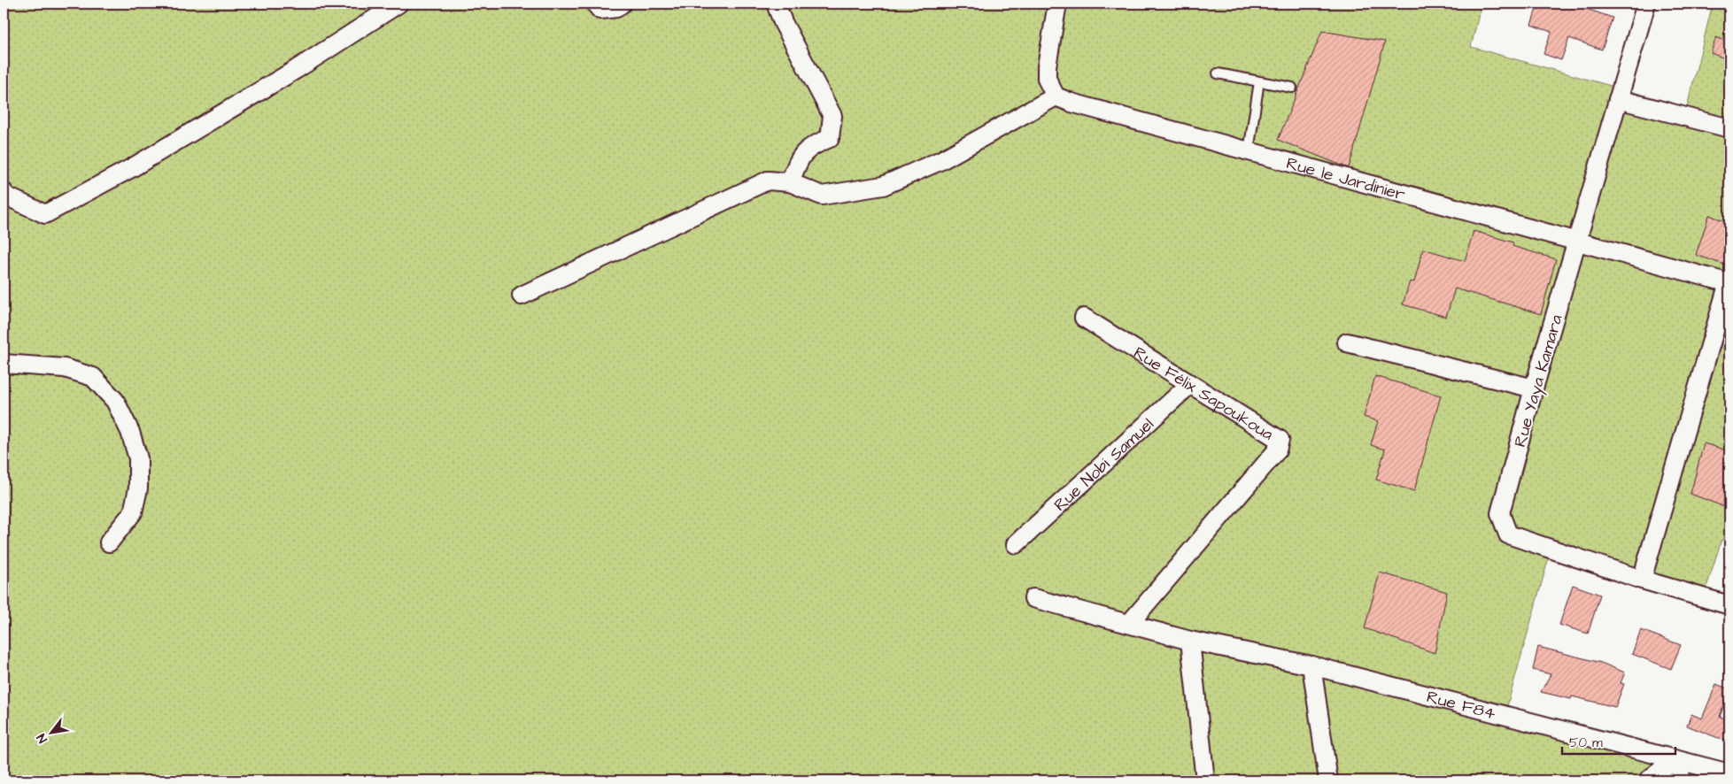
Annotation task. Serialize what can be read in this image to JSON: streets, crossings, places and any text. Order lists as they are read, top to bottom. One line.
{"streets":{"street":["Rue le Jardinier","Rue Yaya Kamara","Rue Félix Sapoukoua","Rue Nobi Samuel","Rue F84"]},"crossings":[["Rue le Jardinier","Rue Yaya Kamara"],["Rue Félix Sapoukoua","Rue Nobi Samuel"],["Rue Félix Sapoukoua","Rue F84"]],"scale_bar":"50 m","north":"bottom left"}
